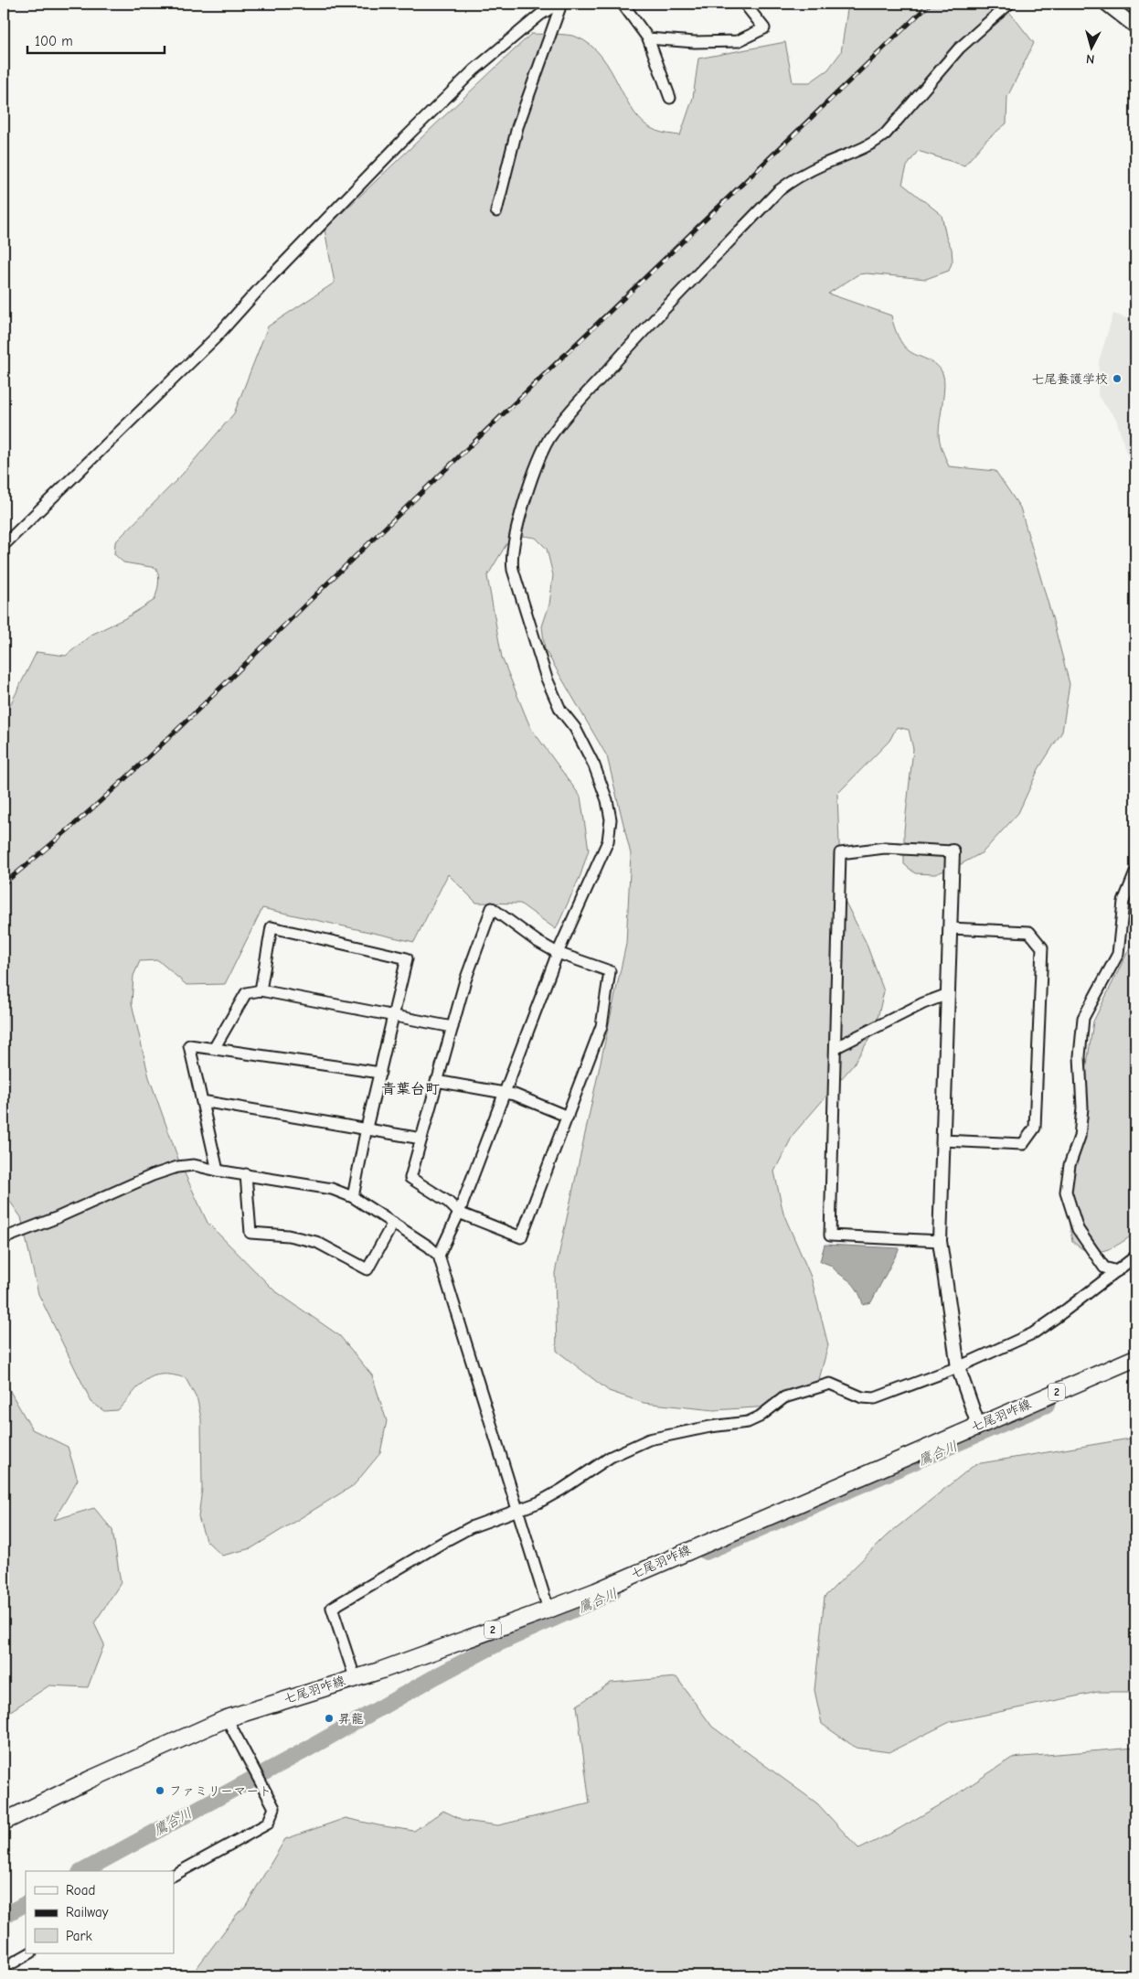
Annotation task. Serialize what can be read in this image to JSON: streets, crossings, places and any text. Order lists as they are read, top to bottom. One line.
{"streets":{"main road":["2","七尾羽咋線"]},"districts":["青葉台町"],"water":["鷹合川"],"places":["七尾養護学校","昇龍","ファミリーマート"],"legend":["Road","Railway","Park"],"scale_bar":"100 m","north":"bottom"}
